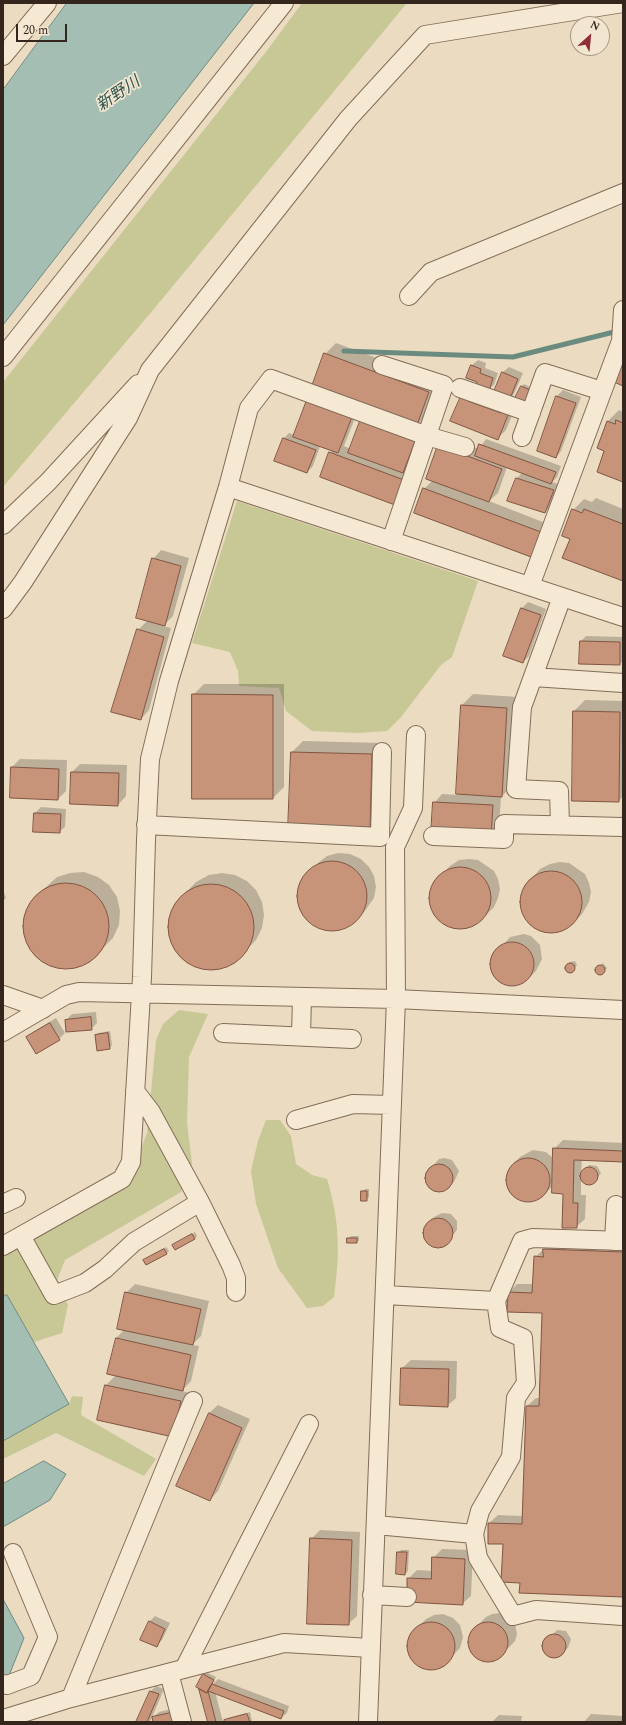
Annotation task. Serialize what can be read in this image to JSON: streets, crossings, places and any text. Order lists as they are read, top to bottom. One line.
{"water":["新野川"],"scale_bar":"20 m","north":"top right"}
